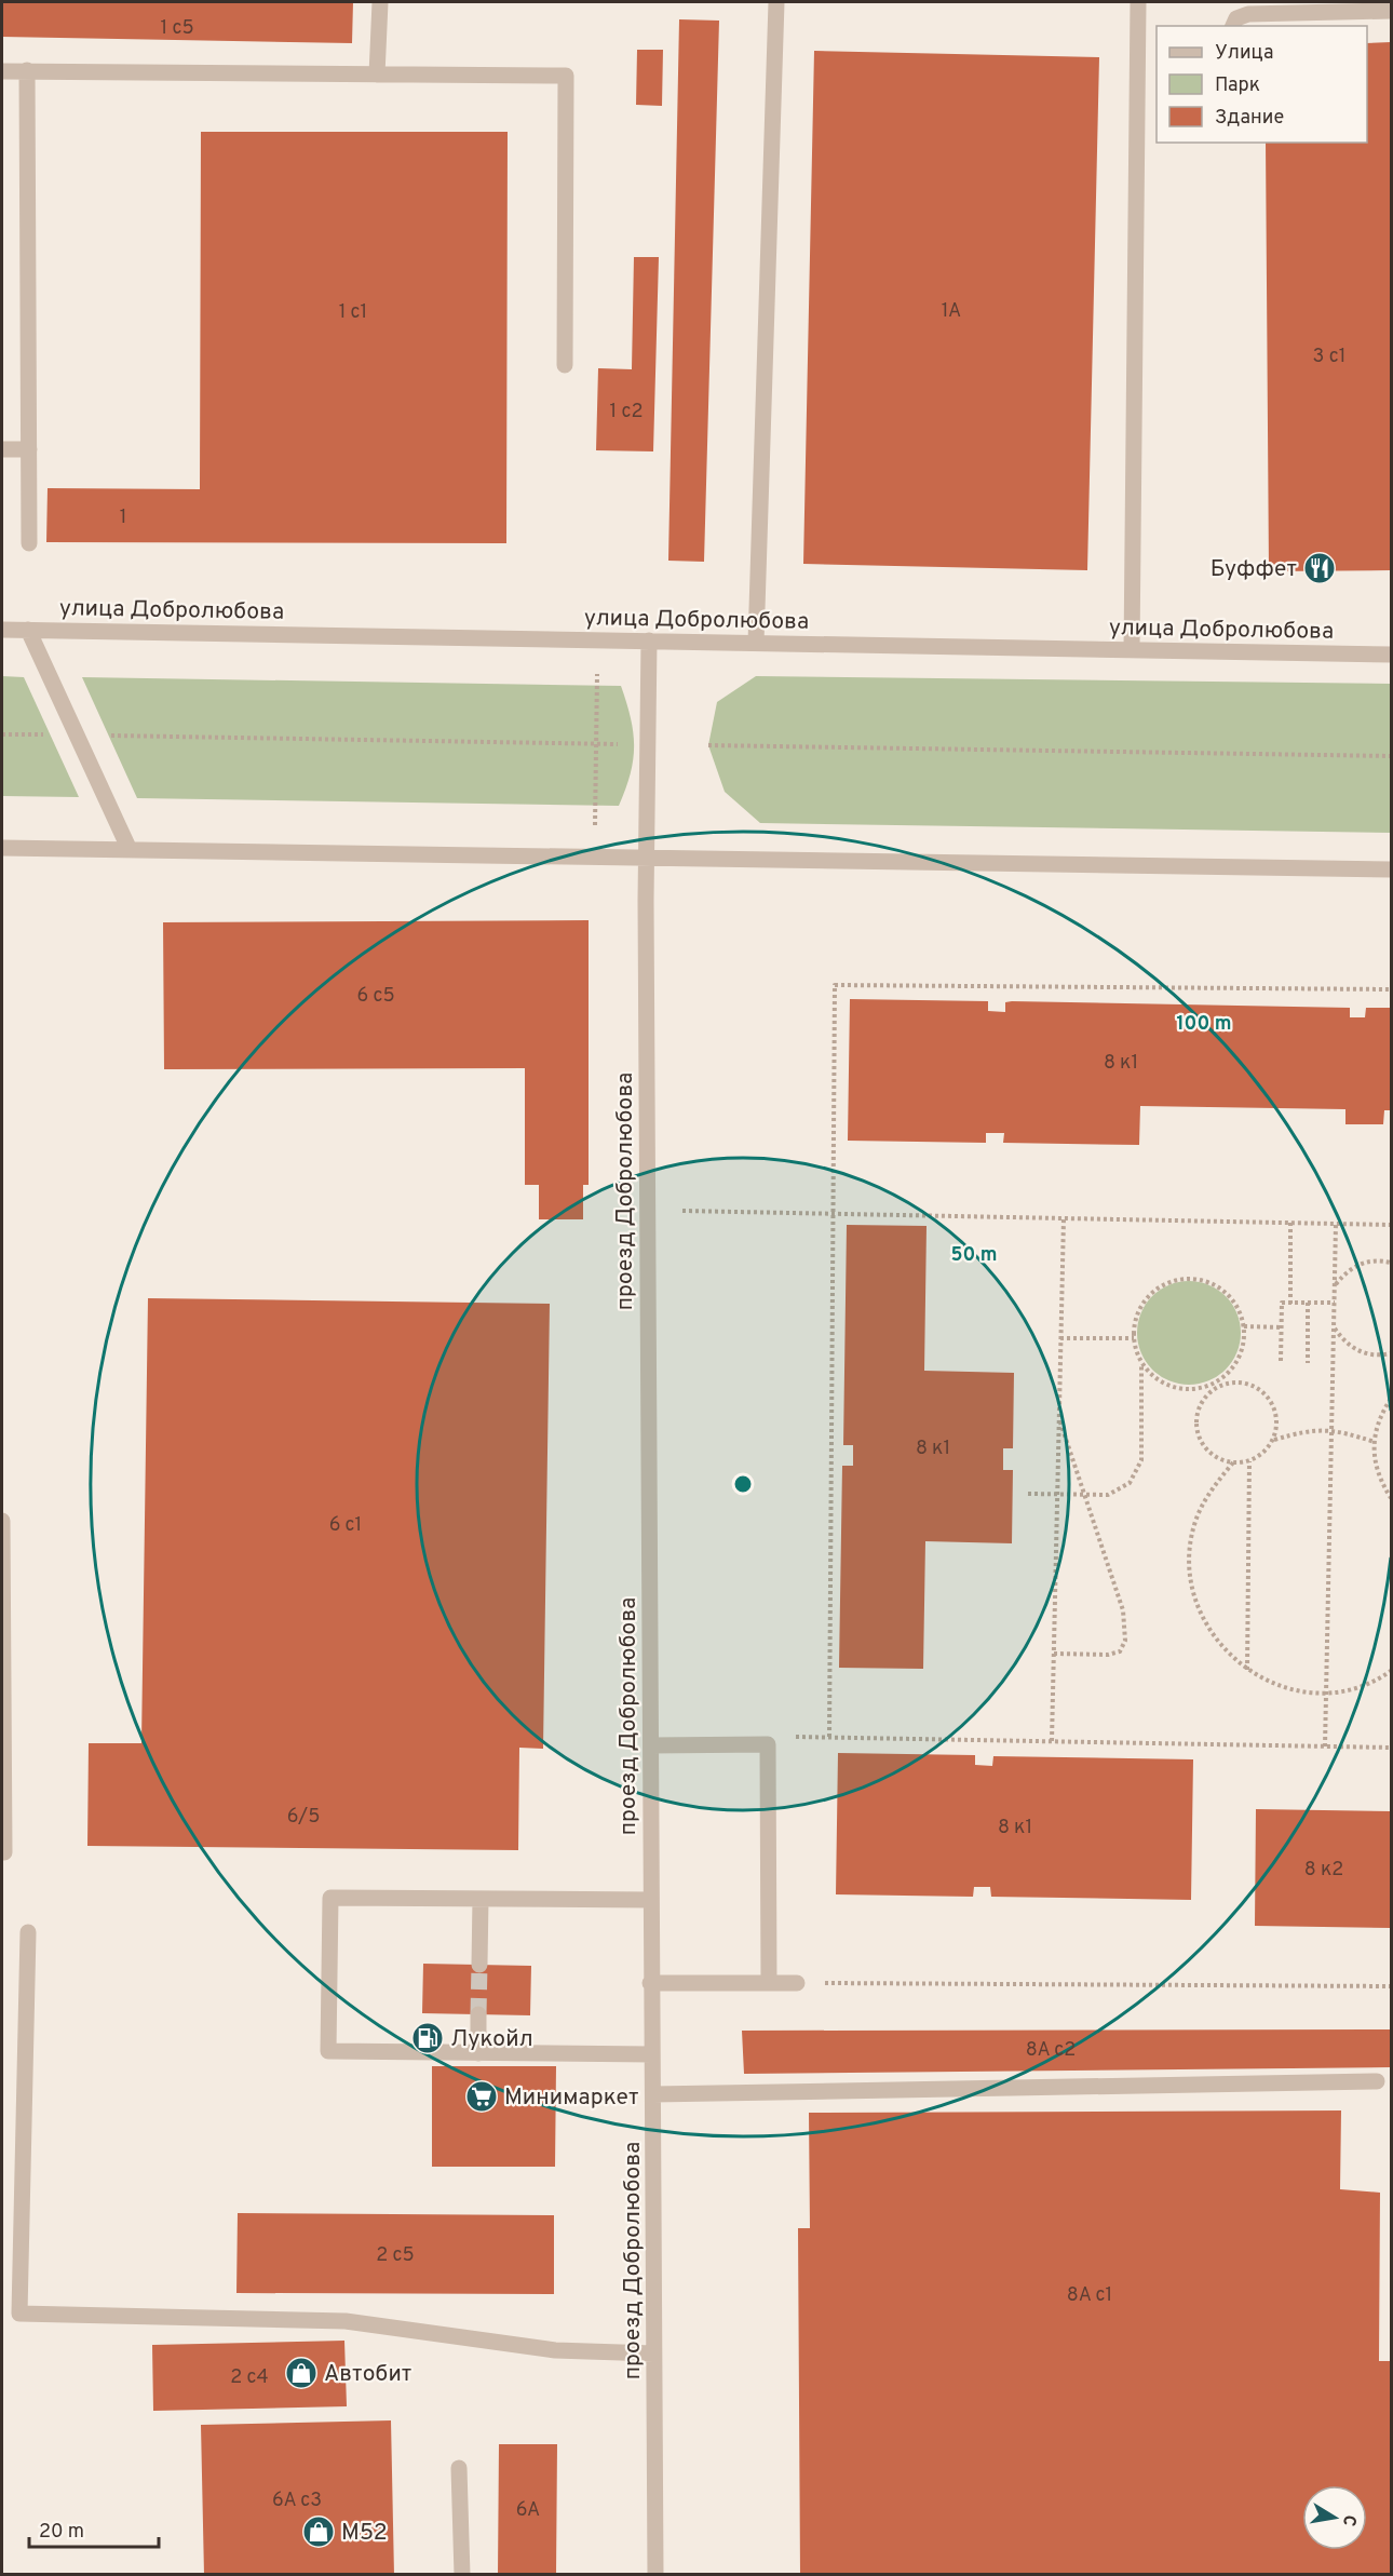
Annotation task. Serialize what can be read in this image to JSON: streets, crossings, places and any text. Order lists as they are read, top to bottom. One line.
{"streets":{"street":["улица Добролюбова","проезд Добролюбова"]},"crossings":[["улица Добролюбова","проезд Добролюбова"]],"places":{"restaurant":["Буффет"],"fuel station":["Лукойл"],"supermarket":["Минимаркет"],"shop":["Автобит","M52"]},"house_numbers":["1 с5","1А","1 с1","3 с1","1 с2","1","6 с5","8 к1","8 к1","6 с1","6/5","8 к1","8 к2","8А с2","2 с5","8А с1","2 с4","6А с3","6А"],"legend":["Улица","Парк","Здание"],"scale_bar":"20 m","north":"right","rings":["100 m","50 m"]}
